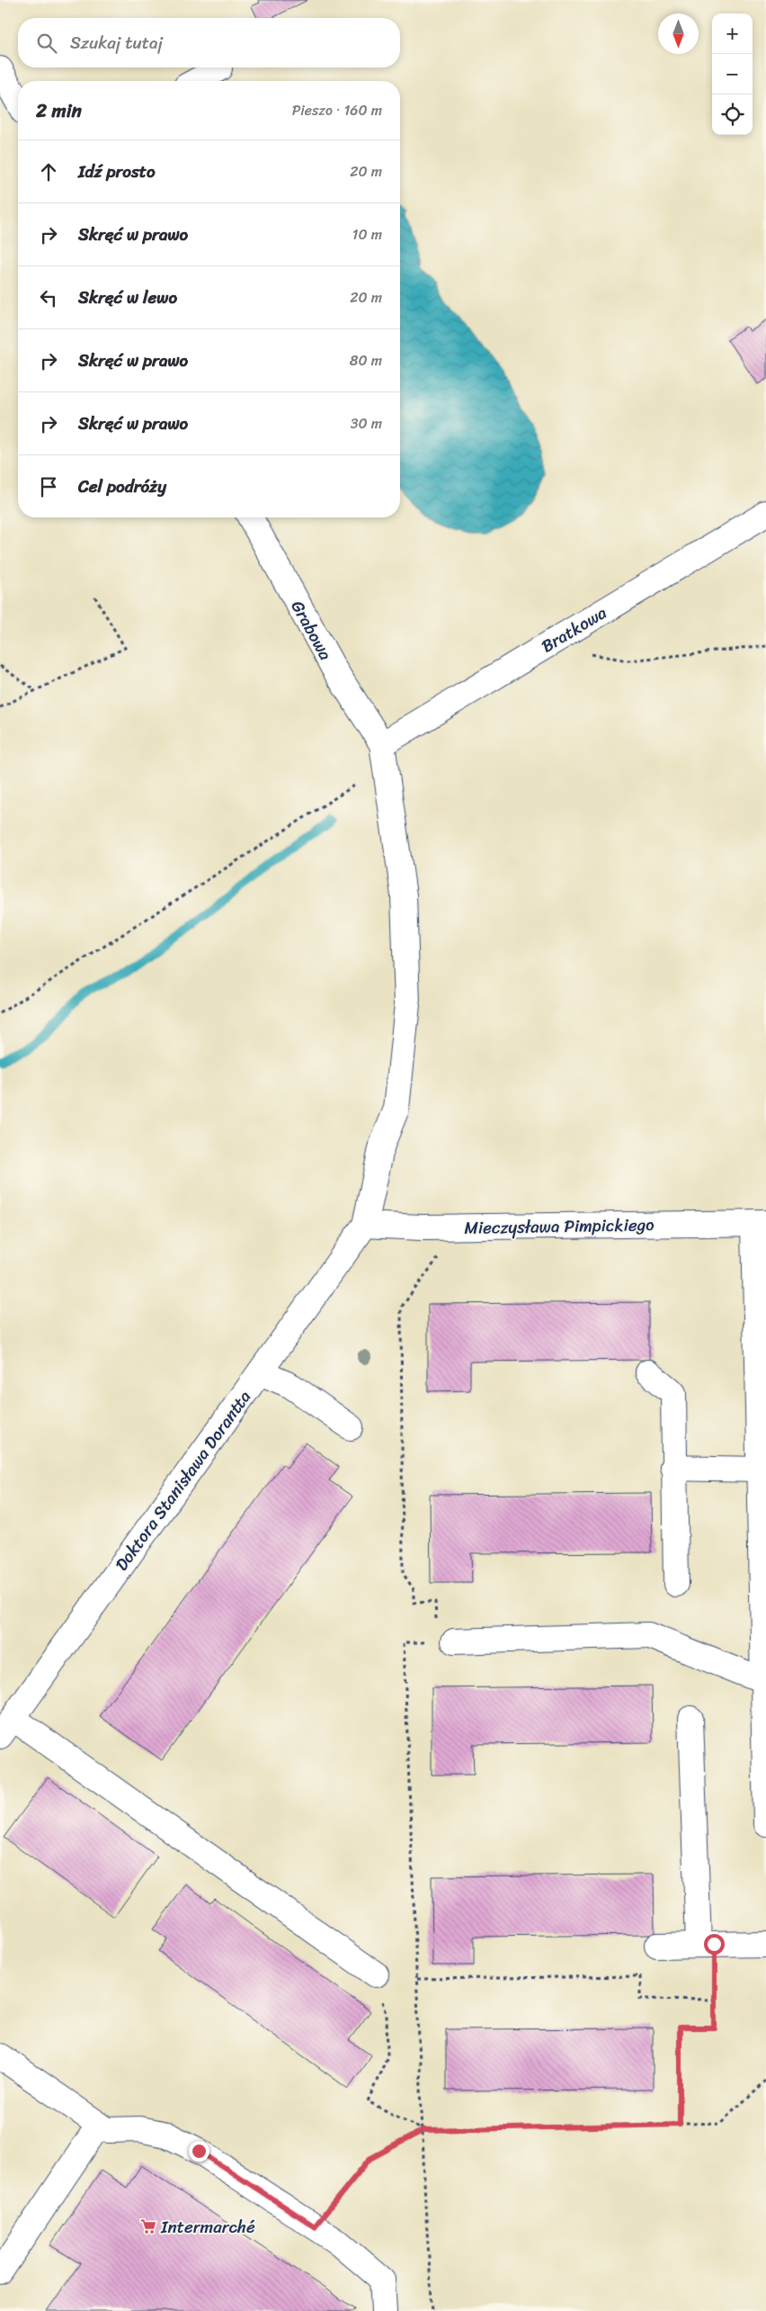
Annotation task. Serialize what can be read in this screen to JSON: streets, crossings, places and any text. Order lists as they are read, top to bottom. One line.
{"streets":{"street":["Bratkowa","Grabowa","Mieczysława Pimpickiego","Doktora Stanisława Dorantta"]},"crossings":[["Bratkowa","Grabowa"],["Mieczysława Pimpickiego","Doktora Stanisława Dorantta"]],"places":{"supermarket":["Intermarché"]},"north":"bottom","page":{"map_buttons":["+","−"],"search":"Szukaj tutaj","heading":["2 min","Pieszo · 160 m"],"list":[["Idź prosto","20 m"],["Skręć w prawo","10 m"],["Skręć w lewo","20 m"],["Skręć w prawo","80 m"],["Skręć w prawo","30 m"],"Cel podróży"]}}
